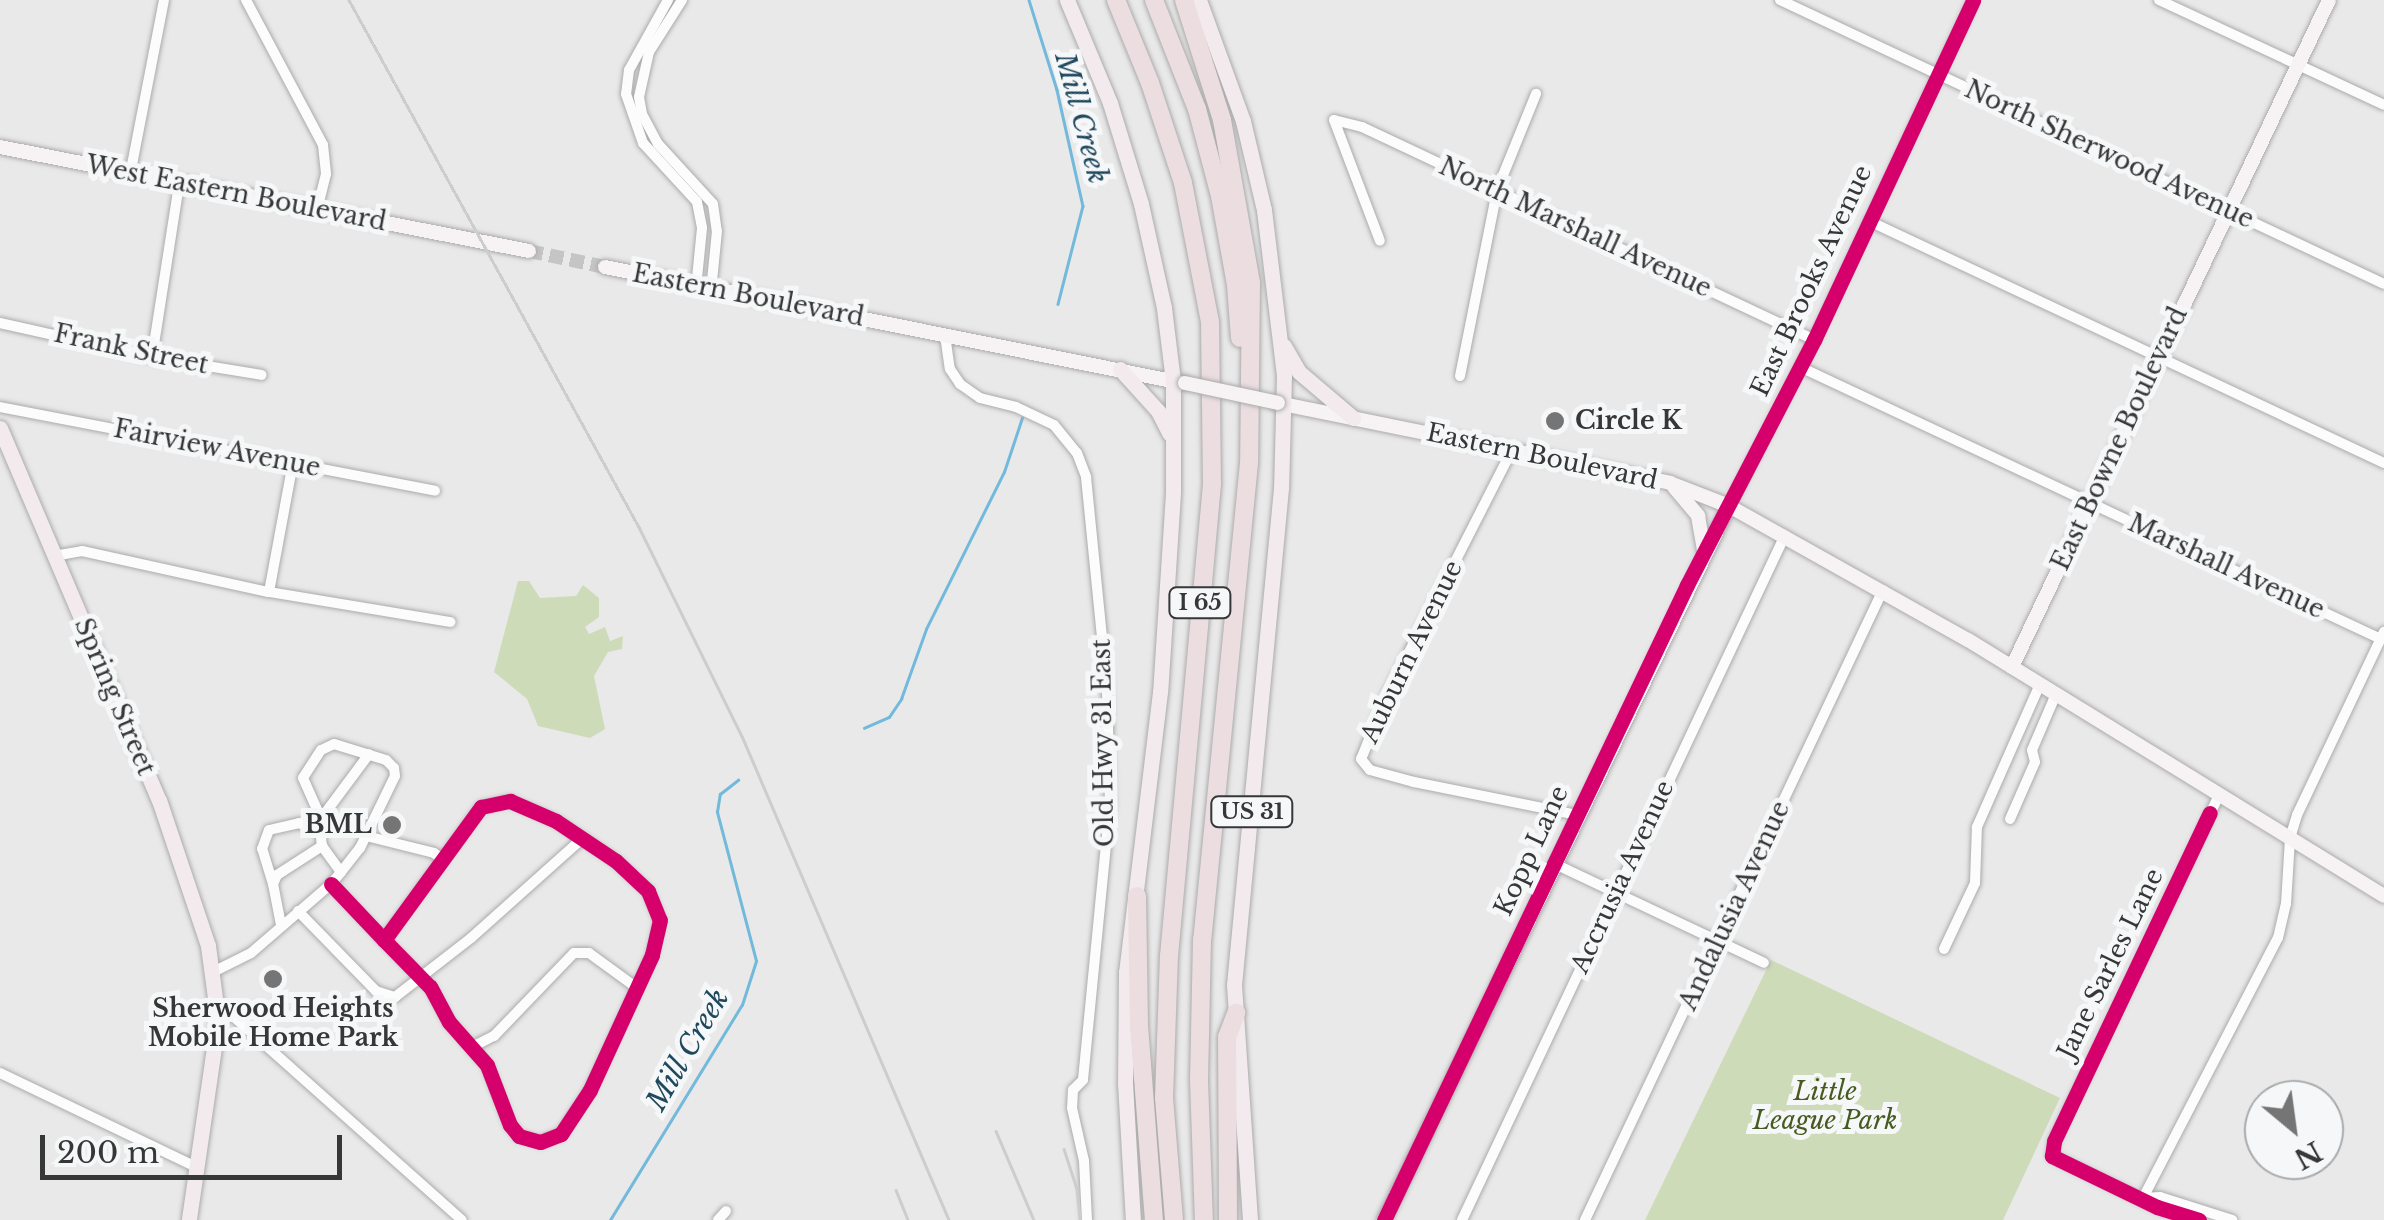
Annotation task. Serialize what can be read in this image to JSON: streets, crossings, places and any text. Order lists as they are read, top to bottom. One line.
{"streets":{"highway":["I 65"],"main road":["West Eastern Boulevard","Eastern Boulevard","East Bowne Boulevard","Spring Street","US 31","Kopp Lane"],"street":["North Sherwood Avenue","North Marshall Avenue","East Brooks Avenue","Frank Street","Fairview Avenue","Marshall Avenue","Auburn Avenue","Old Hwy 31 East","Accrusia Avenue","Andalusia Avenue","Jane Sarles Lane"]},"crossings":[["North Sherwood Avenue","East Brooks Avenue"],["North Sherwood Avenue","East Bowne Boulevard"],["North Marshall Avenue","East Brooks Avenue"],["East Brooks Avenue","Eastern Boulevard"],["East Brooks Avenue","Marshall Avenue"],["East Brooks Avenue","Kopp Lane"],["Eastern Boulevard","East Bowne Boulevard"],["Eastern Boulevard","Auburn Avenue"],["Eastern Boulevard","Old Hwy 31 East"],["Eastern Boulevard","US 31"],["Eastern Boulevard","Kopp Lane"],["Eastern Boulevard","Accrusia Avenue"],["Eastern Boulevard","Andalusia Avenue"],["Eastern Boulevard","Jane Sarles Lane"],["East Bowne Boulevard","Marshall Avenue"],["Auburn Avenue","Kopp Lane"]],"water":["Mill Creek"],"parks":["Little League Park"],"places":["Circle K","BML","Sherwood Heights Mobile Home Park"],"scale_bar":"200 m","north":"bottom right"}
